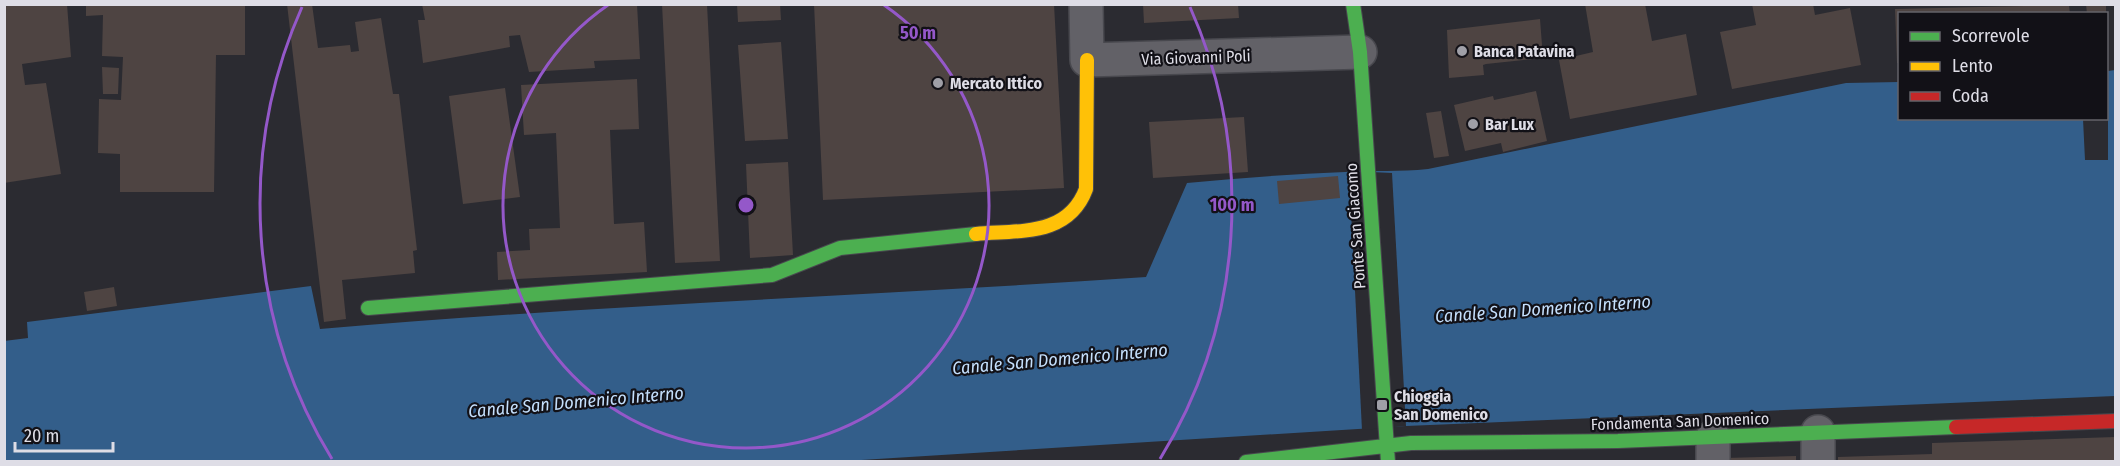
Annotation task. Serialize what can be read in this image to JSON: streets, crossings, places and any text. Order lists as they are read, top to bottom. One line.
{"streets":{"street":["Via Giovanni Poli","Ponte San Giacomo","Fondamenta San Domenico"]},"crossings":[["Via Giovanni Poli","Ponte San Giacomo"],["Ponte San Giacomo","Fondamenta San Domenico"]],"water":["Canale San Domenico Interno"],"places":{"other":["Banca Patavina","Mercato Ittico","Bar Lux"],"transit":["Chioggia San Domenico"]},"legend":["Scorrevole","Lento","Coda"],"scale_bar":"20 m","rings":["50 m","100 m"]}
